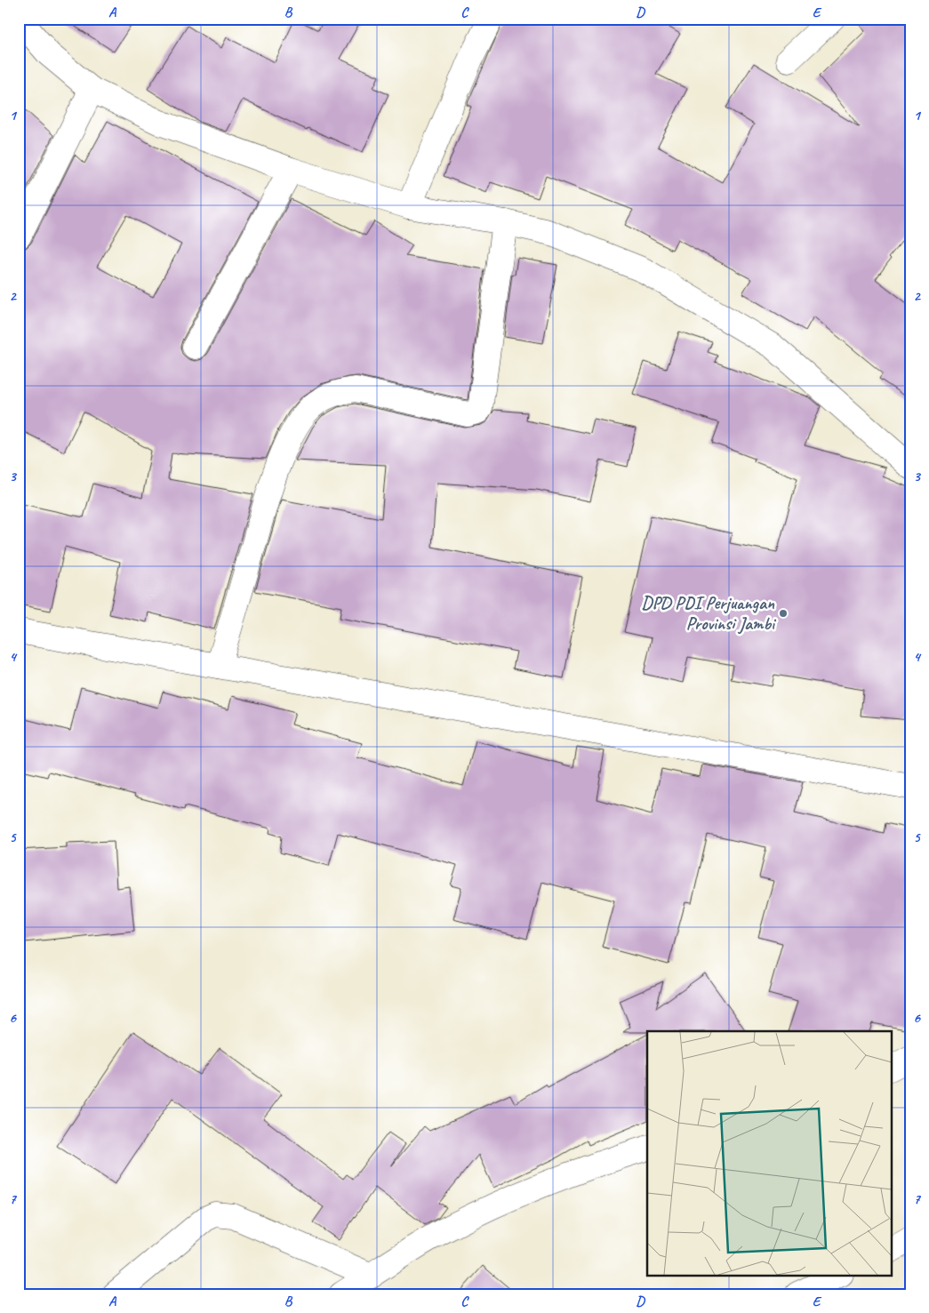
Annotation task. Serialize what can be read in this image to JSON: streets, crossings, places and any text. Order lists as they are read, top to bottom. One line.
{"places":["DPD PDI Perjuangan Provinsi Jambi"],"grid":{"columns":["A","B","C","D","E"],"rows":["1","2","3","4","5","6","7"]}}
